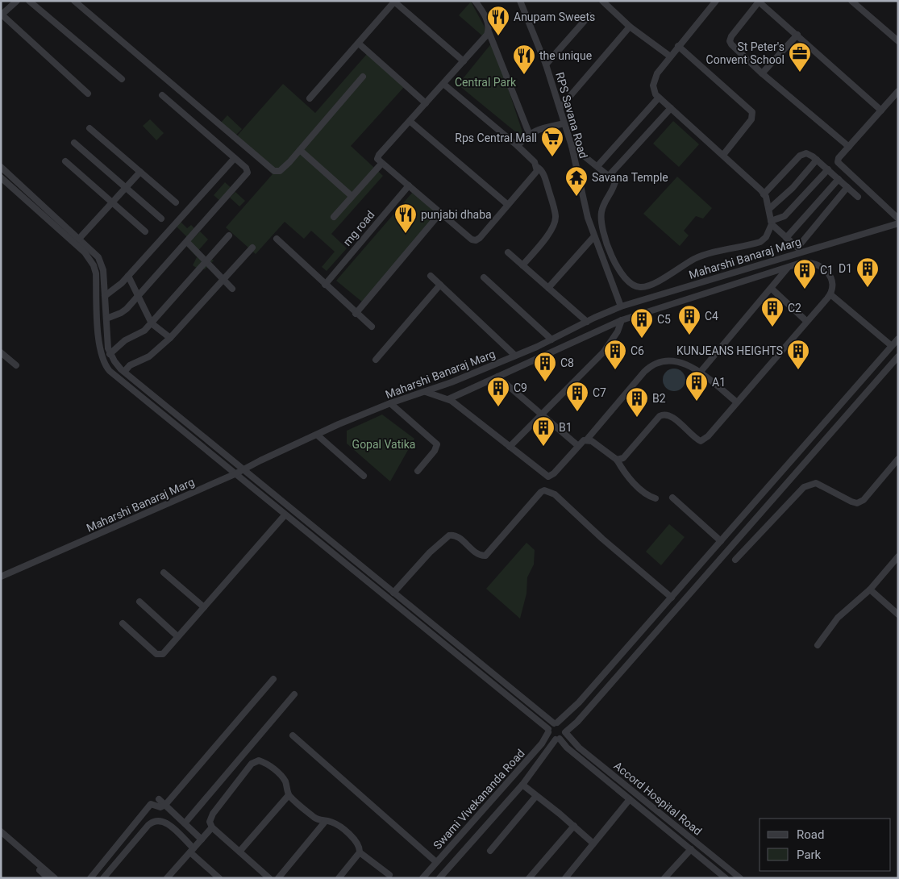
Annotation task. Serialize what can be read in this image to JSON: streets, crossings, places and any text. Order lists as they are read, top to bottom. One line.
{"streets":{"street":["RPS Savana Road","mg road","Maharshi Banaraj Marg","Accord Hospital Road","Swami Vivekananda Road"]},"crossings":[["RPS Savana Road","Maharshi Banaraj Marg"],["Accord Hospital Road","Swami Vivekananda Road"]],"parks":["Central Park","Gopal Vatika"],"places":{"restaurant":["Anupam Sweets","the unique","punjabi dhaba"],"office":["St Peter's Convent School"],"supermarket":["Rps Central Mall"],"temple":["Savana Temple"],"building":["D1","C1","C2","C4","C5","C6","KUNJEANS HEIGHTS","C8","A1","C9","C7","B2","B1"]},"legend":["Road","Park"]}
